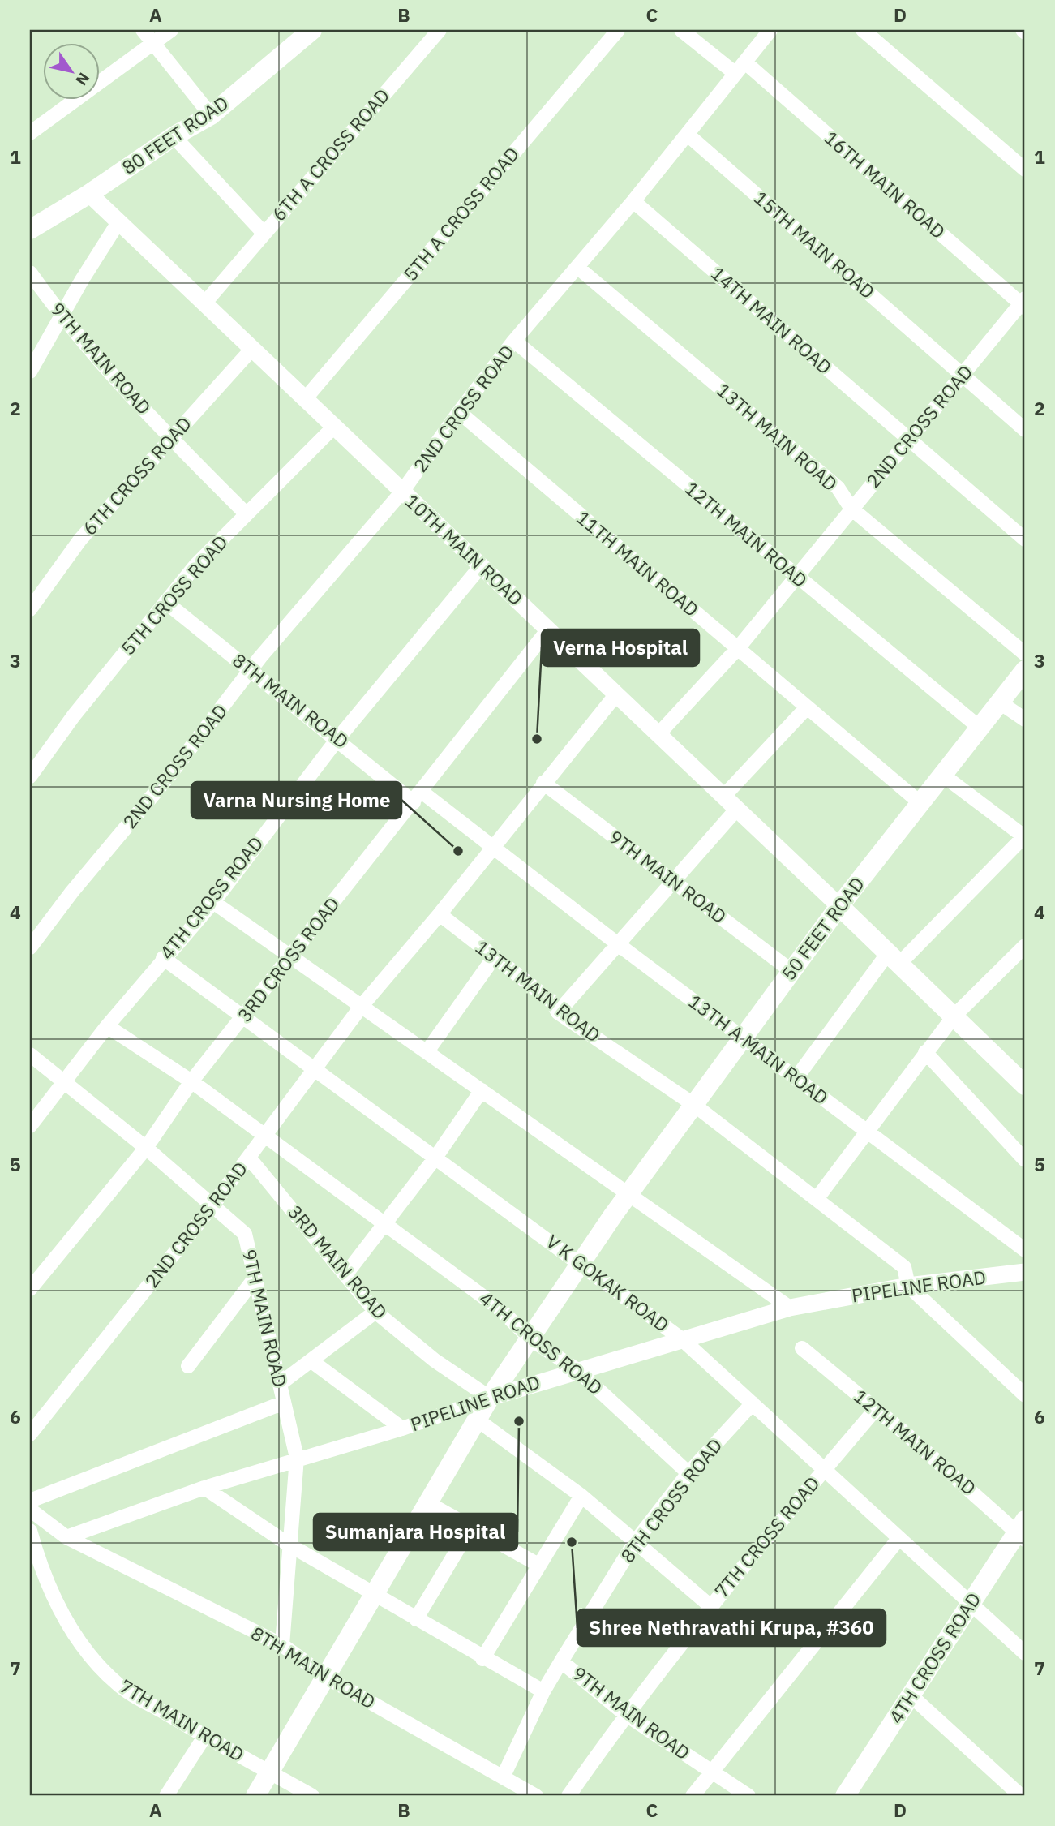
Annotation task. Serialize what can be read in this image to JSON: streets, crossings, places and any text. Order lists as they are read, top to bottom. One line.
{"streets":{"main road":["80 FEET ROAD","4TH CROSS ROAD","50 FEET ROAD"],"street":["6TH A CROSS ROAD","16TH MAIN ROAD","5TH A CROSS ROAD","15TH MAIN ROAD","14TH MAIN ROAD","9TH MAIN ROAD","2ND CROSS ROAD","13TH MAIN ROAD","6TH CROSS ROAD","12TH MAIN ROAD","10TH MAIN ROAD","11TH MAIN ROAD","5TH CROSS ROAD","8TH MAIN ROAD","3RD CROSS ROAD","13TH A MAIN ROAD","3RD MAIN ROAD","V K GOKAK ROAD","PIPELINE ROAD","8TH CROSS ROAD","7TH CROSS ROAD","7TH MAIN ROAD"]},"crossings":[["80 FEET ROAD","6TH A CROSS ROAD"],["80 FEET ROAD","10TH MAIN ROAD"],["16TH MAIN ROAD","2ND CROSS ROAD"],["5TH A CROSS ROAD","10TH MAIN ROAD"],["15TH MAIN ROAD","2ND CROSS ROAD"],["14TH MAIN ROAD","2ND CROSS ROAD"],["9TH MAIN ROAD","2ND CROSS ROAD"],["9TH MAIN ROAD","6TH CROSS ROAD"],["9TH MAIN ROAD","5TH CROSS ROAD"],["9TH MAIN ROAD","8TH MAIN ROAD"],["9TH MAIN ROAD","4TH CROSS ROAD"],["9TH MAIN ROAD","50 FEET ROAD"],["9TH MAIN ROAD","3RD CROSS ROAD"],["9TH MAIN ROAD","PIPELINE ROAD"],["9TH MAIN ROAD","8TH CROSS ROAD"],["9TH MAIN ROAD","7TH CROSS ROAD"],["2ND CROSS ROAD","13TH MAIN ROAD"],["2ND CROSS ROAD","12TH MAIN ROAD"],["2ND CROSS ROAD","10TH MAIN ROAD"],["2ND CROSS ROAD","11TH MAIN ROAD"],["2ND CROSS ROAD","8TH MAIN ROAD"],["2ND CROSS ROAD","4TH CROSS ROAD"],["2ND CROSS ROAD","13TH A MAIN ROAD"],["2ND CROSS ROAD","3RD MAIN ROAD"],["2ND CROSS ROAD","V K GOKAK ROAD"],["13TH MAIN ROAD","50 FEET ROAD"],["13TH MAIN ROAD","PIPELINE ROAD"],["6TH CROSS ROAD","10TH MAIN ROAD"],["12TH MAIN ROAD","4TH CROSS ROAD"],["12TH MAIN ROAD","50 FEET ROAD"],["12TH MAIN ROAD","7TH CROSS ROAD"],["10TH MAIN ROAD","5TH CROSS ROAD"],["10TH MAIN ROAD","4TH CROSS ROAD"],["10TH MAIN ROAD","50 FEET ROAD"],["10TH MAIN ROAD","3RD CROSS ROAD"],["11TH MAIN ROAD","50 FEET ROAD"],["5TH CROSS ROAD","8TH MAIN ROAD"],["8TH MAIN ROAD","4TH CROSS ROAD"],["8TH MAIN ROAD","50 FEET ROAD"],["8TH MAIN ROAD","3RD CROSS ROAD"],["8TH MAIN ROAD","13TH A MAIN ROAD"],["8TH MAIN ROAD","PIPELINE ROAD"],["4TH CROSS ROAD","50 FEET ROAD"],["4TH CROSS ROAD","3RD CROSS ROAD"],["4TH CROSS ROAD","V K GOKAK ROAD"],["4TH CROSS ROAD","PIPELINE ROAD"],["4TH CROSS ROAD","8TH CROSS ROAD"],["50 FEET ROAD","13TH A MAIN ROAD"],["50 FEET ROAD","3RD MAIN ROAD"],["50 FEET ROAD","V K GOKAK ROAD"],["50 FEET ROAD","PIPELINE ROAD"],["50 FEET ROAD","7TH MAIN ROAD"],["3RD CROSS ROAD","V K GOKAK ROAD"],["3RD MAIN ROAD","PIPELINE ROAD"],["V K GOKAK ROAD","PIPELINE ROAD"],["V K GOKAK ROAD","8TH CROSS ROAD"],["V K GOKAK ROAD","7TH CROSS ROAD"]],"places":["Verna Hospital","Varna Nursing Home","Sumanjara Hospital","Shree Nethravathi Krupa, #360"],"north":"bottom right","grid":{"columns":["A","B","C","D"],"rows":["1","2","3","4","5","6","7"]}}
